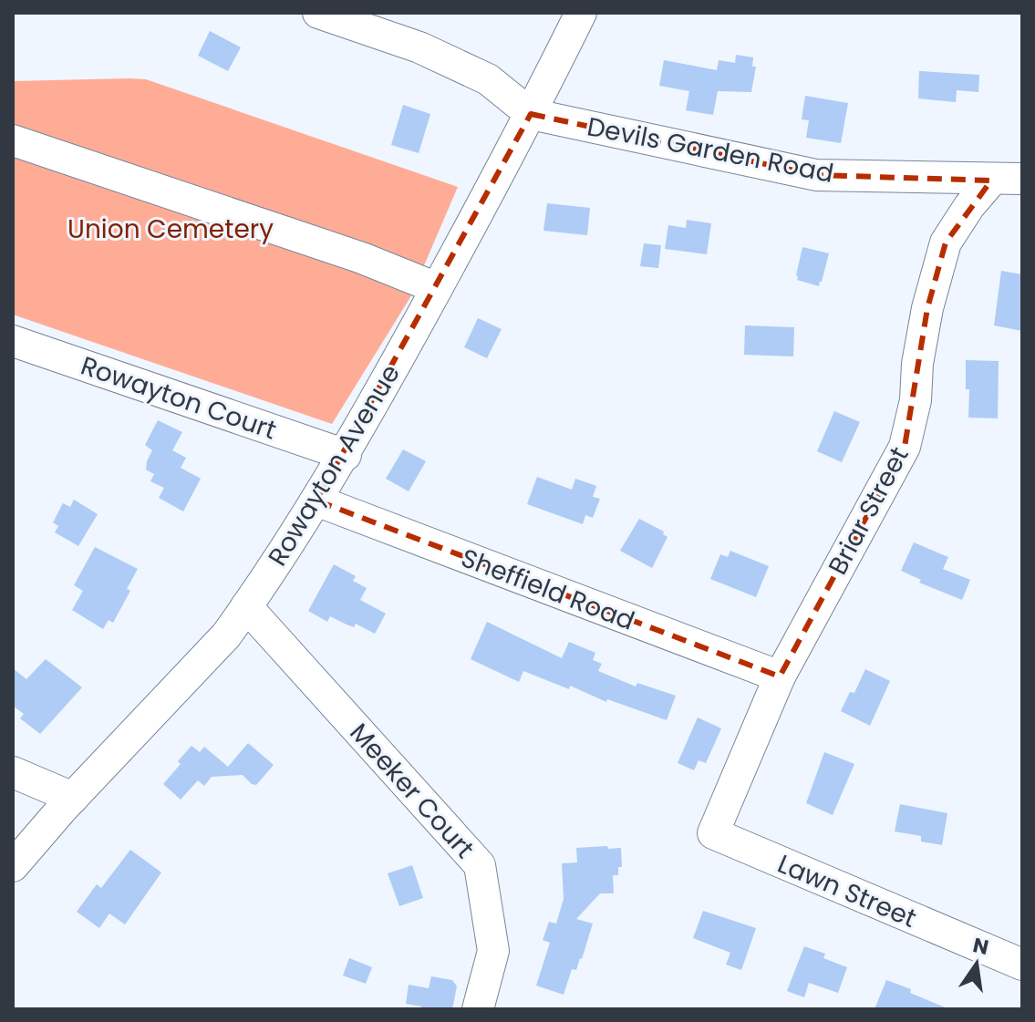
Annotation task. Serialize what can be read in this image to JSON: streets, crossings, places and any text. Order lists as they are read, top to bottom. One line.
{"streets":{"street":["Devils Garden Road","Rowayton Court","Rowayton Avenue","Briar Street","Sheffield Road","Meeker Court","Lawn Street"]},"crossings":[["Devils Garden Road","Rowayton Avenue"],["Devils Garden Road","Briar Street"],["Rowayton Court","Rowayton Avenue"],["Rowayton Avenue","Sheffield Road"],["Rowayton Avenue","Meeker Court"],["Briar Street","Sheffield Road"],["Briar Street","Lawn Street"]],"parks":["Union Cemetery"],"north":"top"}
